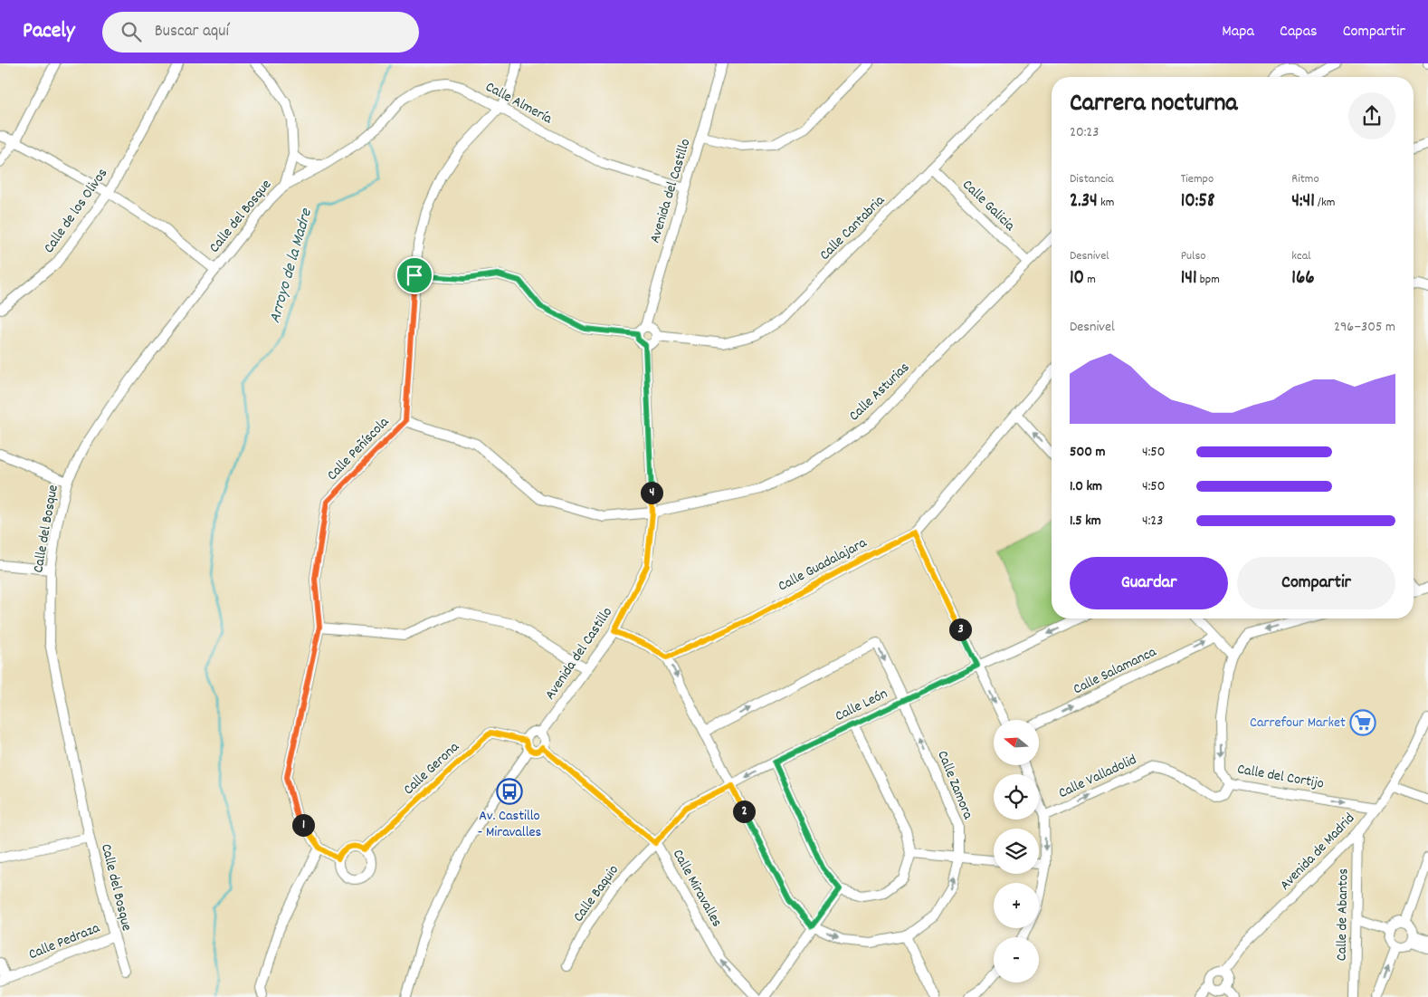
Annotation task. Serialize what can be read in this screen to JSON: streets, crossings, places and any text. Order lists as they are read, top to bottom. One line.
{"streets":{"street":["Calle Almería","Avenida del Castillo","Calle Galicia","Calle de los Olivos","Calle del Bosque","Calle Cantabria","Calle Asturias","Calle Peñíscola","Calle Guadalajara","Calle Salamanca","Calle León","Calle Gerona","Calle Valladolid","Calle del Cortijo","Calle Zamora","Avenida de Madrid","Calle Miravalles","Calle Baquio","Calle de Abantos","Calle Pedraza"]},"crossings":[["Calle Almería","Avenida del Castillo"],["Calle Almería","Calle del Bosque"],["Calle Almería","Calle Peñíscola"],["Avenida del Castillo","Calle Cantabria"],["Avenida del Castillo","Calle Asturias"],["Avenida del Castillo","Calle Gerona"],["Avenida del Castillo","Calle Miravalles"],["Calle Galicia","Calle Cantabria"],["Calle Galicia","Calle Asturias"],["Calle del Bosque","Calle Pedraza"],["Calle Asturias","Calle Peñíscola"],["Calle Peñíscola","Calle Gerona"],["Calle Guadalajara","Calle Zamora"],["Calle León","Calle Zamora"],["Calle León","Calle Miravalles"],["Calle León","Calle Baquio"],["Calle Gerona","Calle Miravalles"],["Calle Valladolid","Calle del Cortijo"],["Calle del Cortijo","Avenida de Madrid"],["Avenida de Madrid","Calle de Abantos"],["Calle Miravalles","Calle Baquio"]],"one_way":["Calle Salamanca","Calle Valladolid","Calle Miravalles"],"water":["Arroyo de la Madre"],"places":{"supermarket":["Carrefour Market"],"bus stop":["Av. Castillo - Miravalles"]},"north":"left","page":{"header":"Pacely","search":"Buscar aquí","nav":["Mapa","Capas","Compartir"],"heading":["Carrera nocturna","20:23"],"stats":[["Distancia","2.34 km"],["Tiempo","10:58"],["Ritmo","4:41 /km"],["Desnivel","10 m"],["Pulso","141 bpm"],["kcal","166"]],"chart":["Desnivel","296–305 m"],"list":[{"name":"500 m","note":"4:50"},{"name":"1.0 km","note":"4:50"},{"name":"1.5 km","note":"4:23"}],"pins":["4","3","2","1"],"buttons":["Guardar","Compartir"],"map_buttons":["+","−"]}}
